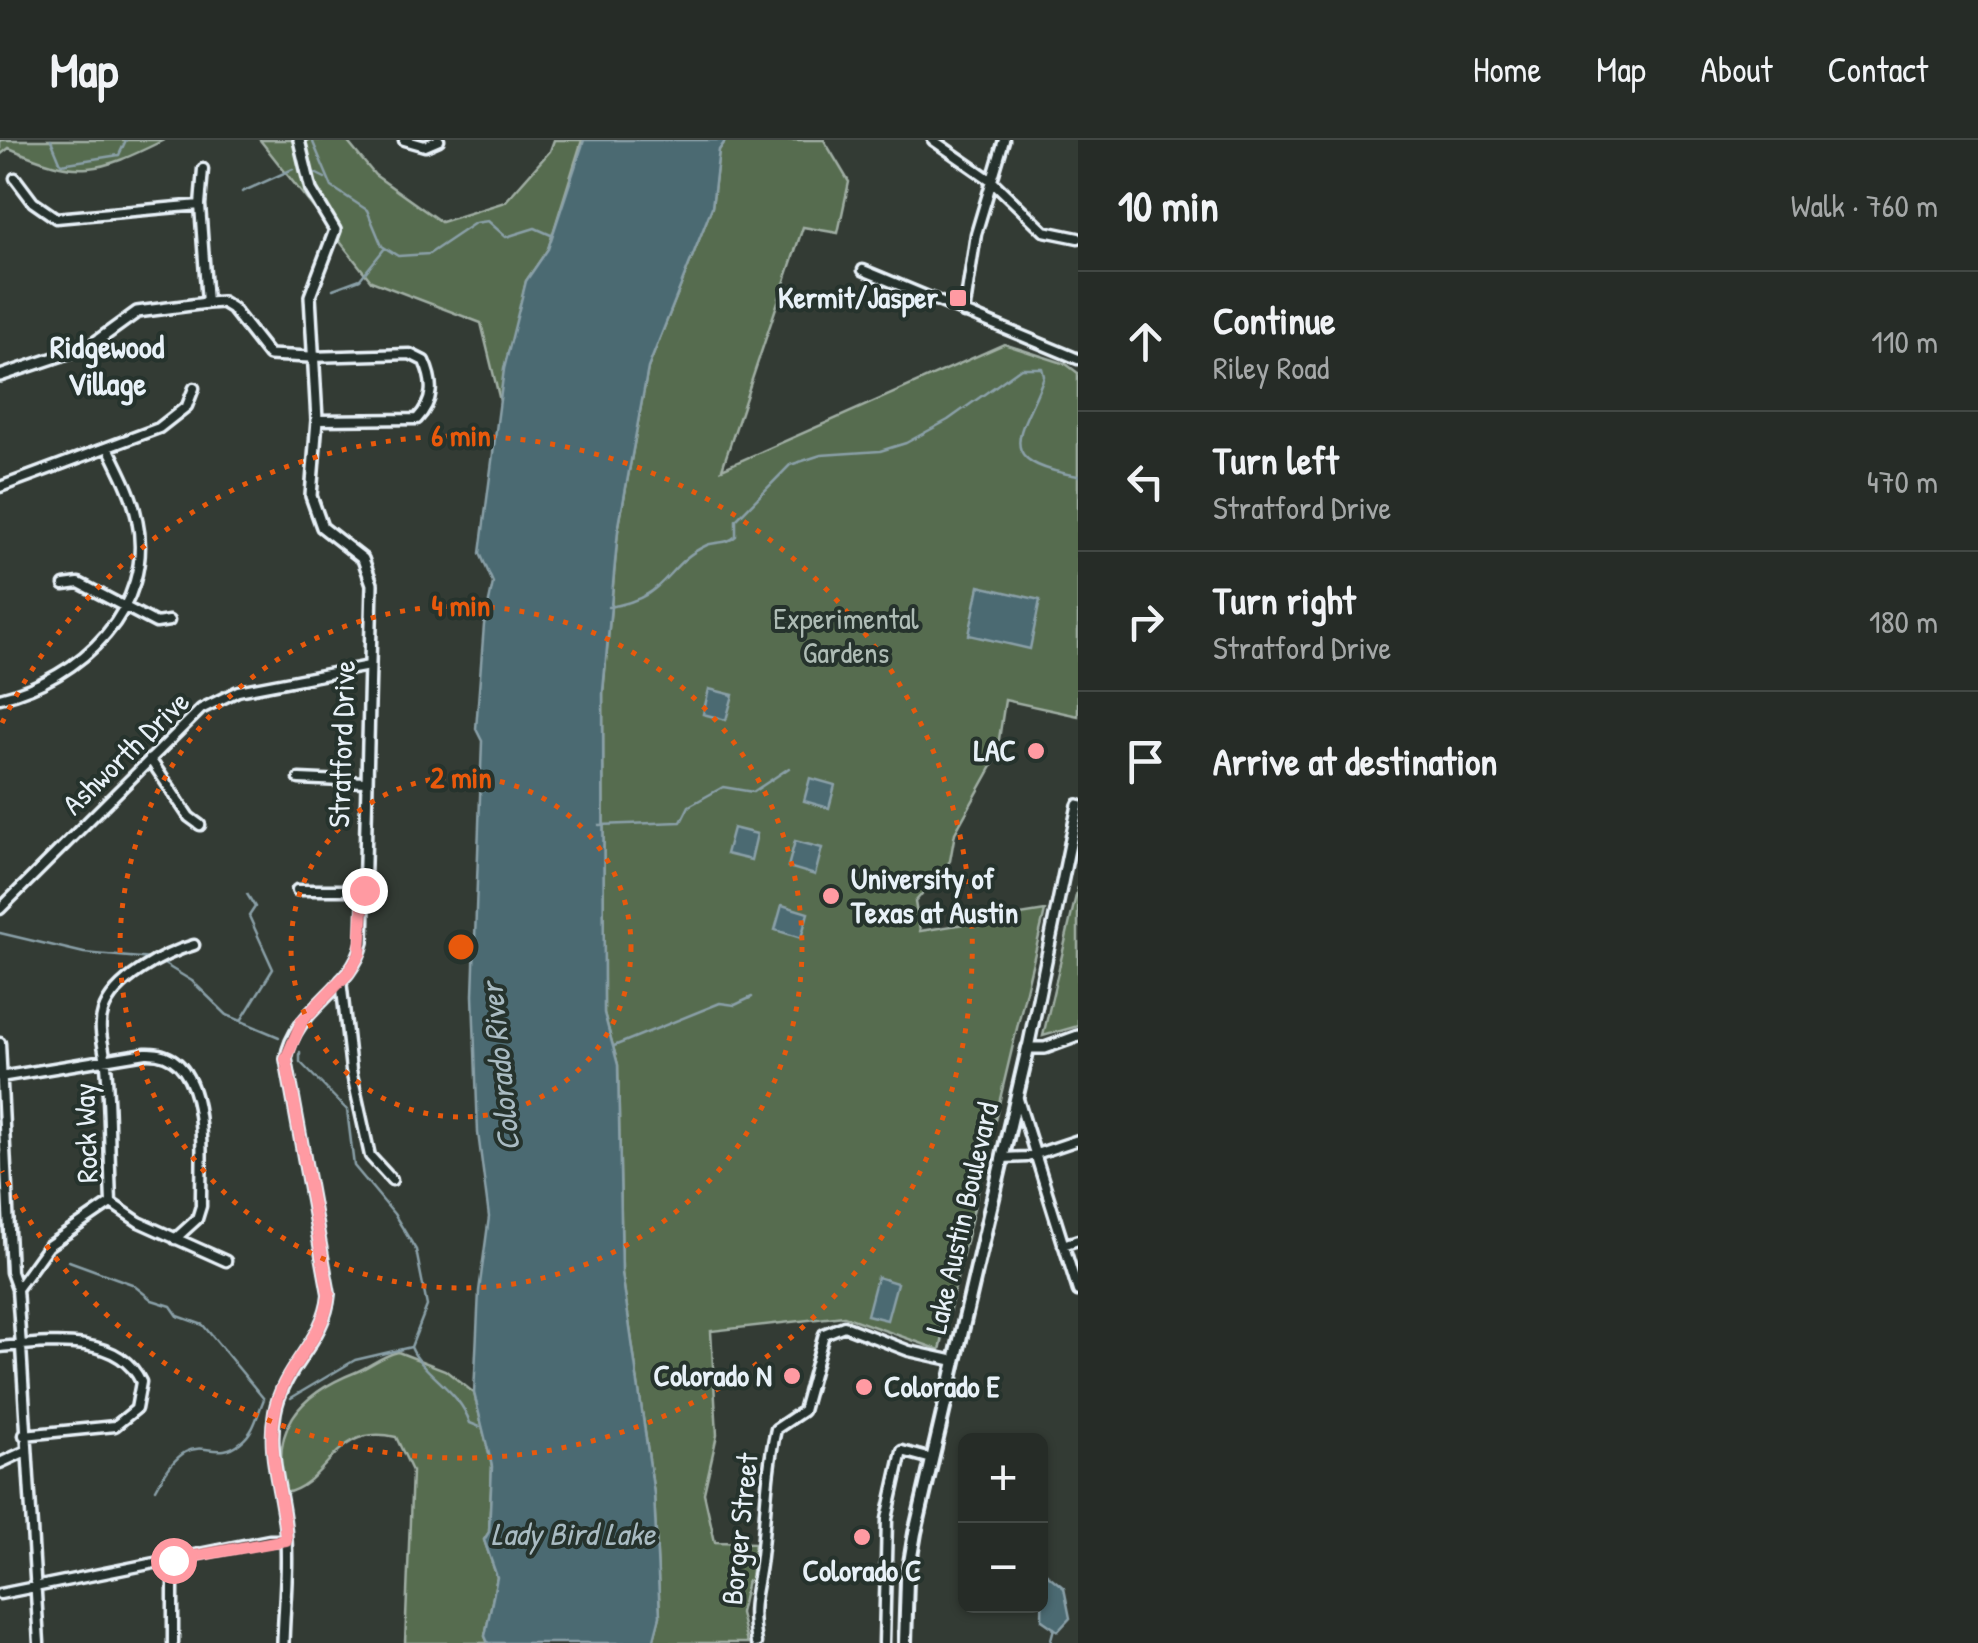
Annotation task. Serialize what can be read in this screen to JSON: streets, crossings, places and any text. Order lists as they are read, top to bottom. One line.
{"streets":{"main road":["Lake Austin Boulevard"],"street":["Stratford Drive","Ashworth Drive","Rock Way","Borger Street"]},"crossings":[["Stratford Drive","Ashworth Drive"],["Lake Austin Boulevard","Borger Street"]],"districts":["Ridgewood Village"],"water":["Colorado River","Lady Bird Lake"],"parks":["Experimental Gardens"],"places":{"transit":["Kermit/Jasper"],"other":["LAC","University of Texas at Austin","Colorado N","Colorado E","Colorado C"]},"page":{"header":"Map","nav":["Home","Map","About","Contact"],"heading":["10 min","Walk · 760 m"],"list":[["Continue","Riley Road","110 m"],["Turn left","Stratford Drive","470 m"],["Turn right","Stratford Drive","180 m"],"Arrive at destination"],"map_buttons":["+","−"]},"rings":["6 min","4 min","2 min"]}
